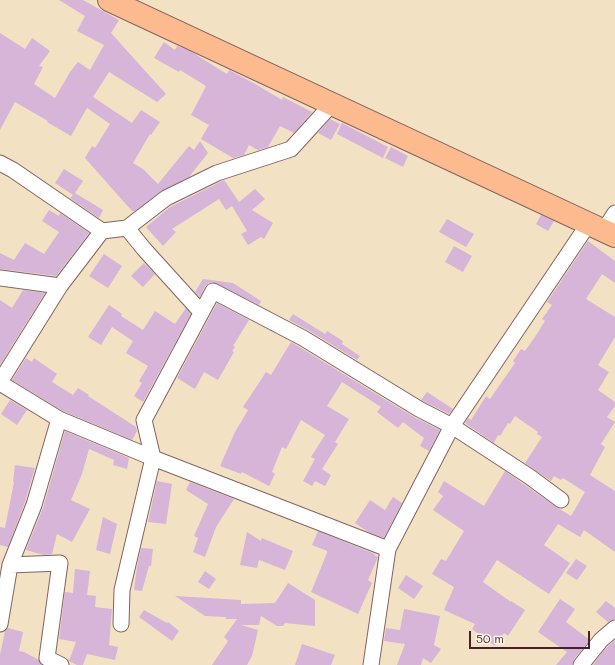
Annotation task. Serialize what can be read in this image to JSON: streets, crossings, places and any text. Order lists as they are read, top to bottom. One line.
{"scale_bar":"50 m"}
